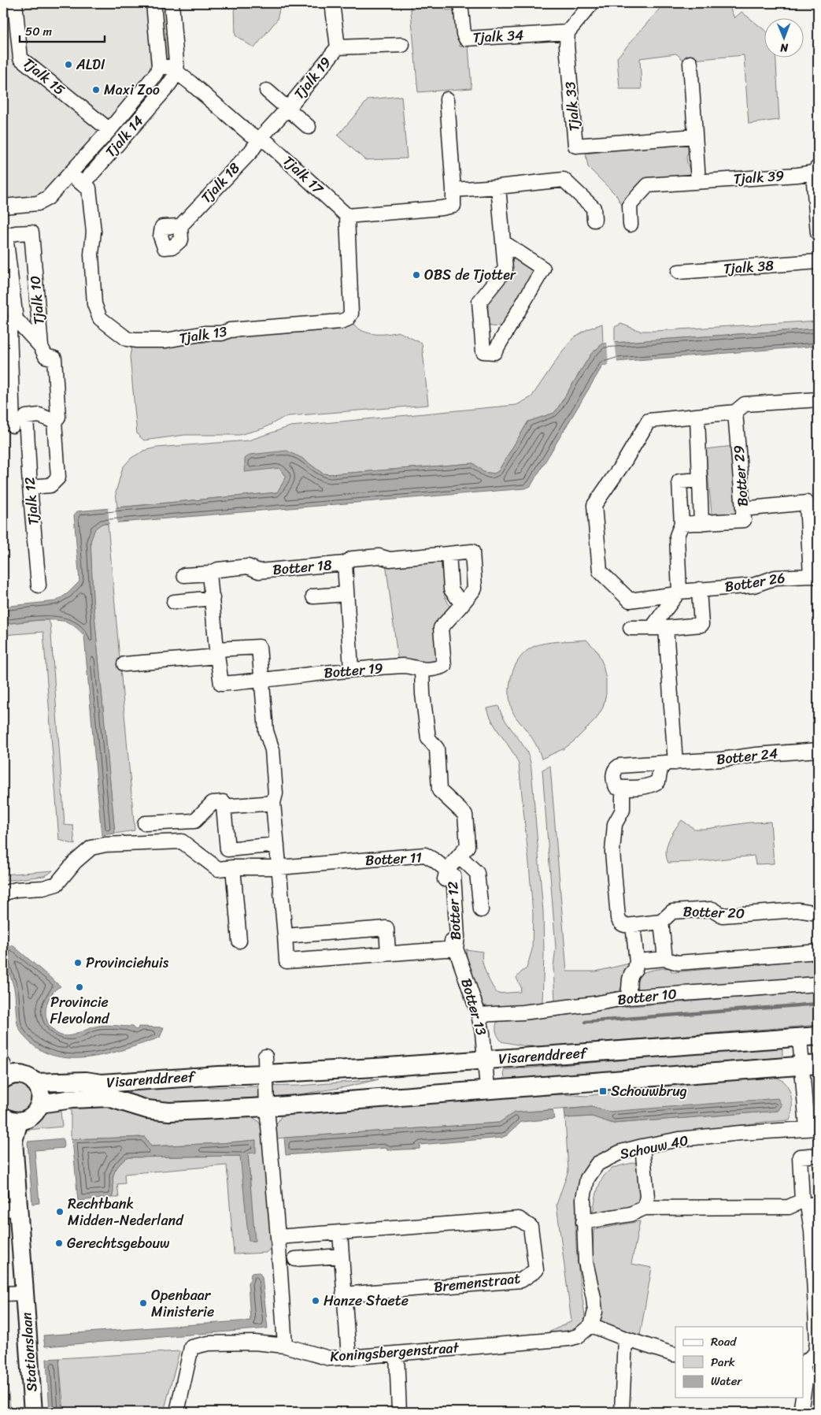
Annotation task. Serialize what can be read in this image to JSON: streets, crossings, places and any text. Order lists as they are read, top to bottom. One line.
{"streets":{"main road":["Visarenddreef","Stationslaan"],"street":["Tjalk 34","Tjalk 15","Tjalk 19","Tjalk 33","Tjalk 14","Tjalk 17","Tjalk 39","Tjalk 18","Tjalk 38","Tjalk 10","Tjalk 13","Botter 29","Tjalk 12","Botter 18","Botter 26","Botter 19","Botter 24","Botter 11","Botter 12","Botter 20","Botter 10","Botter 13","Schouw 40","Bremenstraat","Koningsbergenstraat"]},"crossings":[["Tjalk 34","Tjalk 33"],["Tjalk 15","Tjalk 14"],["Tjalk 19","Tjalk 17"],["Tjalk 19","Tjalk 18"],["Tjalk 14","Tjalk 17"],["Tjalk 14","Tjalk 13"],["Tjalk 17","Tjalk 18"],["Tjalk 17","Tjalk 13"],["Tjalk 10","Tjalk 12"],["Botter 18","Botter 19"],["Botter 19","Botter 12"],["Botter 11","Botter 12"],["Botter 12","Botter 13"],["Botter 10","Botter 13"],["Botter 13","Visarenddreef"],["Schouw 40","Koningsbergenstraat"]],"places":{"other":["ALDI","Maxi Zoo","OBS de Tjotter","Provinciehuis","Provincie Flevoland","Rechtbank Midden-Nederland","Gerechtsgebouw","Hanze Staete","Openbaar Ministerie"],"transit":["Schouwbrug"]},"legend":["Road","Park","Water"],"scale_bar":"50 m","north":"bottom"}
